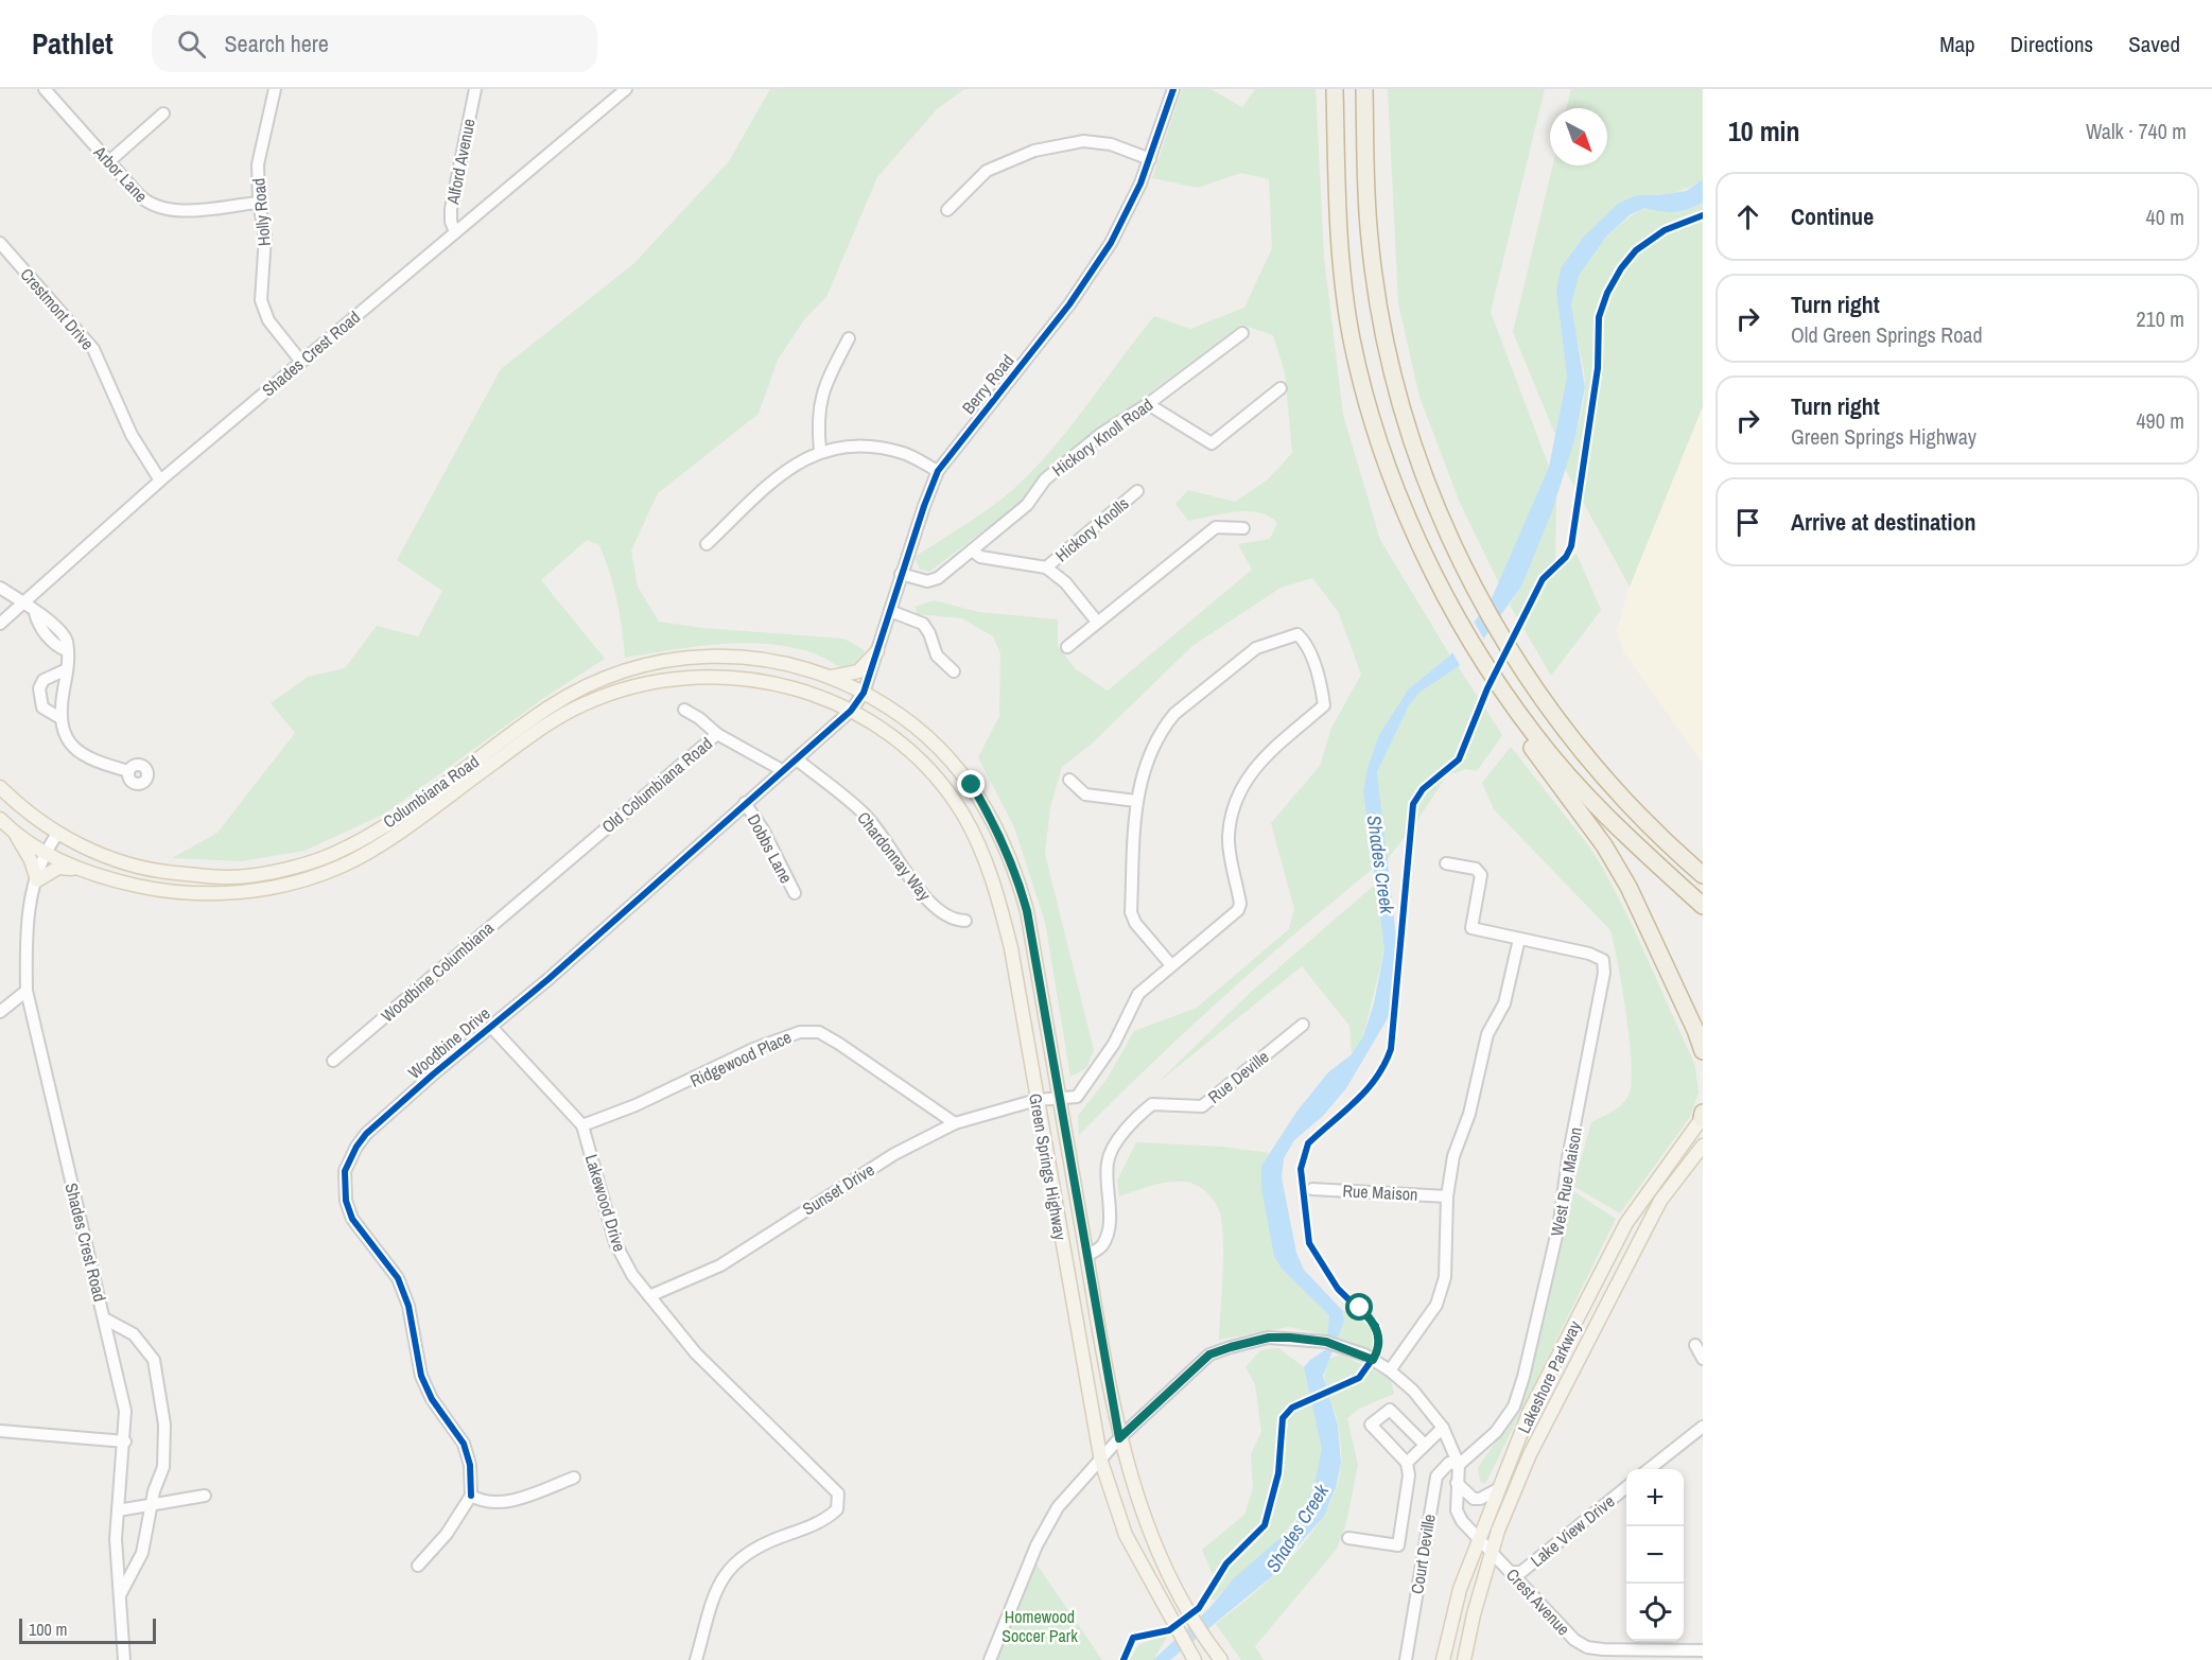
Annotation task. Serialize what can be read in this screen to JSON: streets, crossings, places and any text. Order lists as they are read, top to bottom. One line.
{"streets":{"main road":["Columbiana Road","Green Springs Highway","Lakeshore Parkway"],"street":["Alford Avenue","Arbor Lane","Holly Road","Crestmont Drive","Shades Crest Road","Berry Road","Hickory Knoll Road","Hickory Knolls","Old Columbiana Road","Dobbs Lane","Chardonnay Way","Woodbine Columbiana","Woodbine Drive","Ridgewood Place","Rue Deville","West Rue Maison","Sunset Drive","Rue Maison","Lakewood Drive","Lake View Drive","Court Deville","Crest Avenue"]},"crossings":[["Alford Avenue","Shades Crest Road"],["Arbor Lane","Holly Road"],["Holly Road","Shades Crest Road"],["Crestmont Drive","Shades Crest Road"],["Shades Crest Road","Columbiana Road"],["Berry Road","Columbiana Road"],["Berry Road","Woodbine Drive"],["Berry Road","Green Springs Highway"],["Hickory Knoll Road","Hickory Knolls"],["Old Columbiana Road","Woodbine Columbiana"],["Old Columbiana Road","Woodbine Drive"],["Columbiana Road","Woodbine Drive"],["Columbiana Road","Green Springs Highway"],["Dobbs Lane","Woodbine Drive"],["Chardonnay Way","Woodbine Drive"],["Woodbine Drive","Green Springs Highway"],["Woodbine Drive","Lakewood Drive"],["Ridgewood Place","Sunset Drive"],["Ridgewood Place","Lakewood Drive"],["Rue Deville","Green Springs Highway"],["Green Springs Highway","Sunset Drive"],["West Rue Maison","Court Deville"],["West Rue Maison","Crest Avenue"],["Sunset Drive","Lakewood Drive"],["Lakeshore Parkway","Crest Avenue"],["Lake View Drive","Crest Avenue"],["Court Deville","Crest Avenue"]],"water":["Shades Creek"],"parks":["Homewood Soccer Park"],"scale_bar":"100 m","north":"bottom right","page":{"header":"Pathlet","search":"Search here","nav":["Map","Directions","Saved"],"heading":["10 min","Walk · 740 m"],"list":[["Continue","40 m"],["Turn right","Old Green Springs Road","210 m"],["Turn right","Green Springs Highway","490 m"],"Arrive at destination"],"map_buttons":["+","−"],"scale":"100 m"}}
